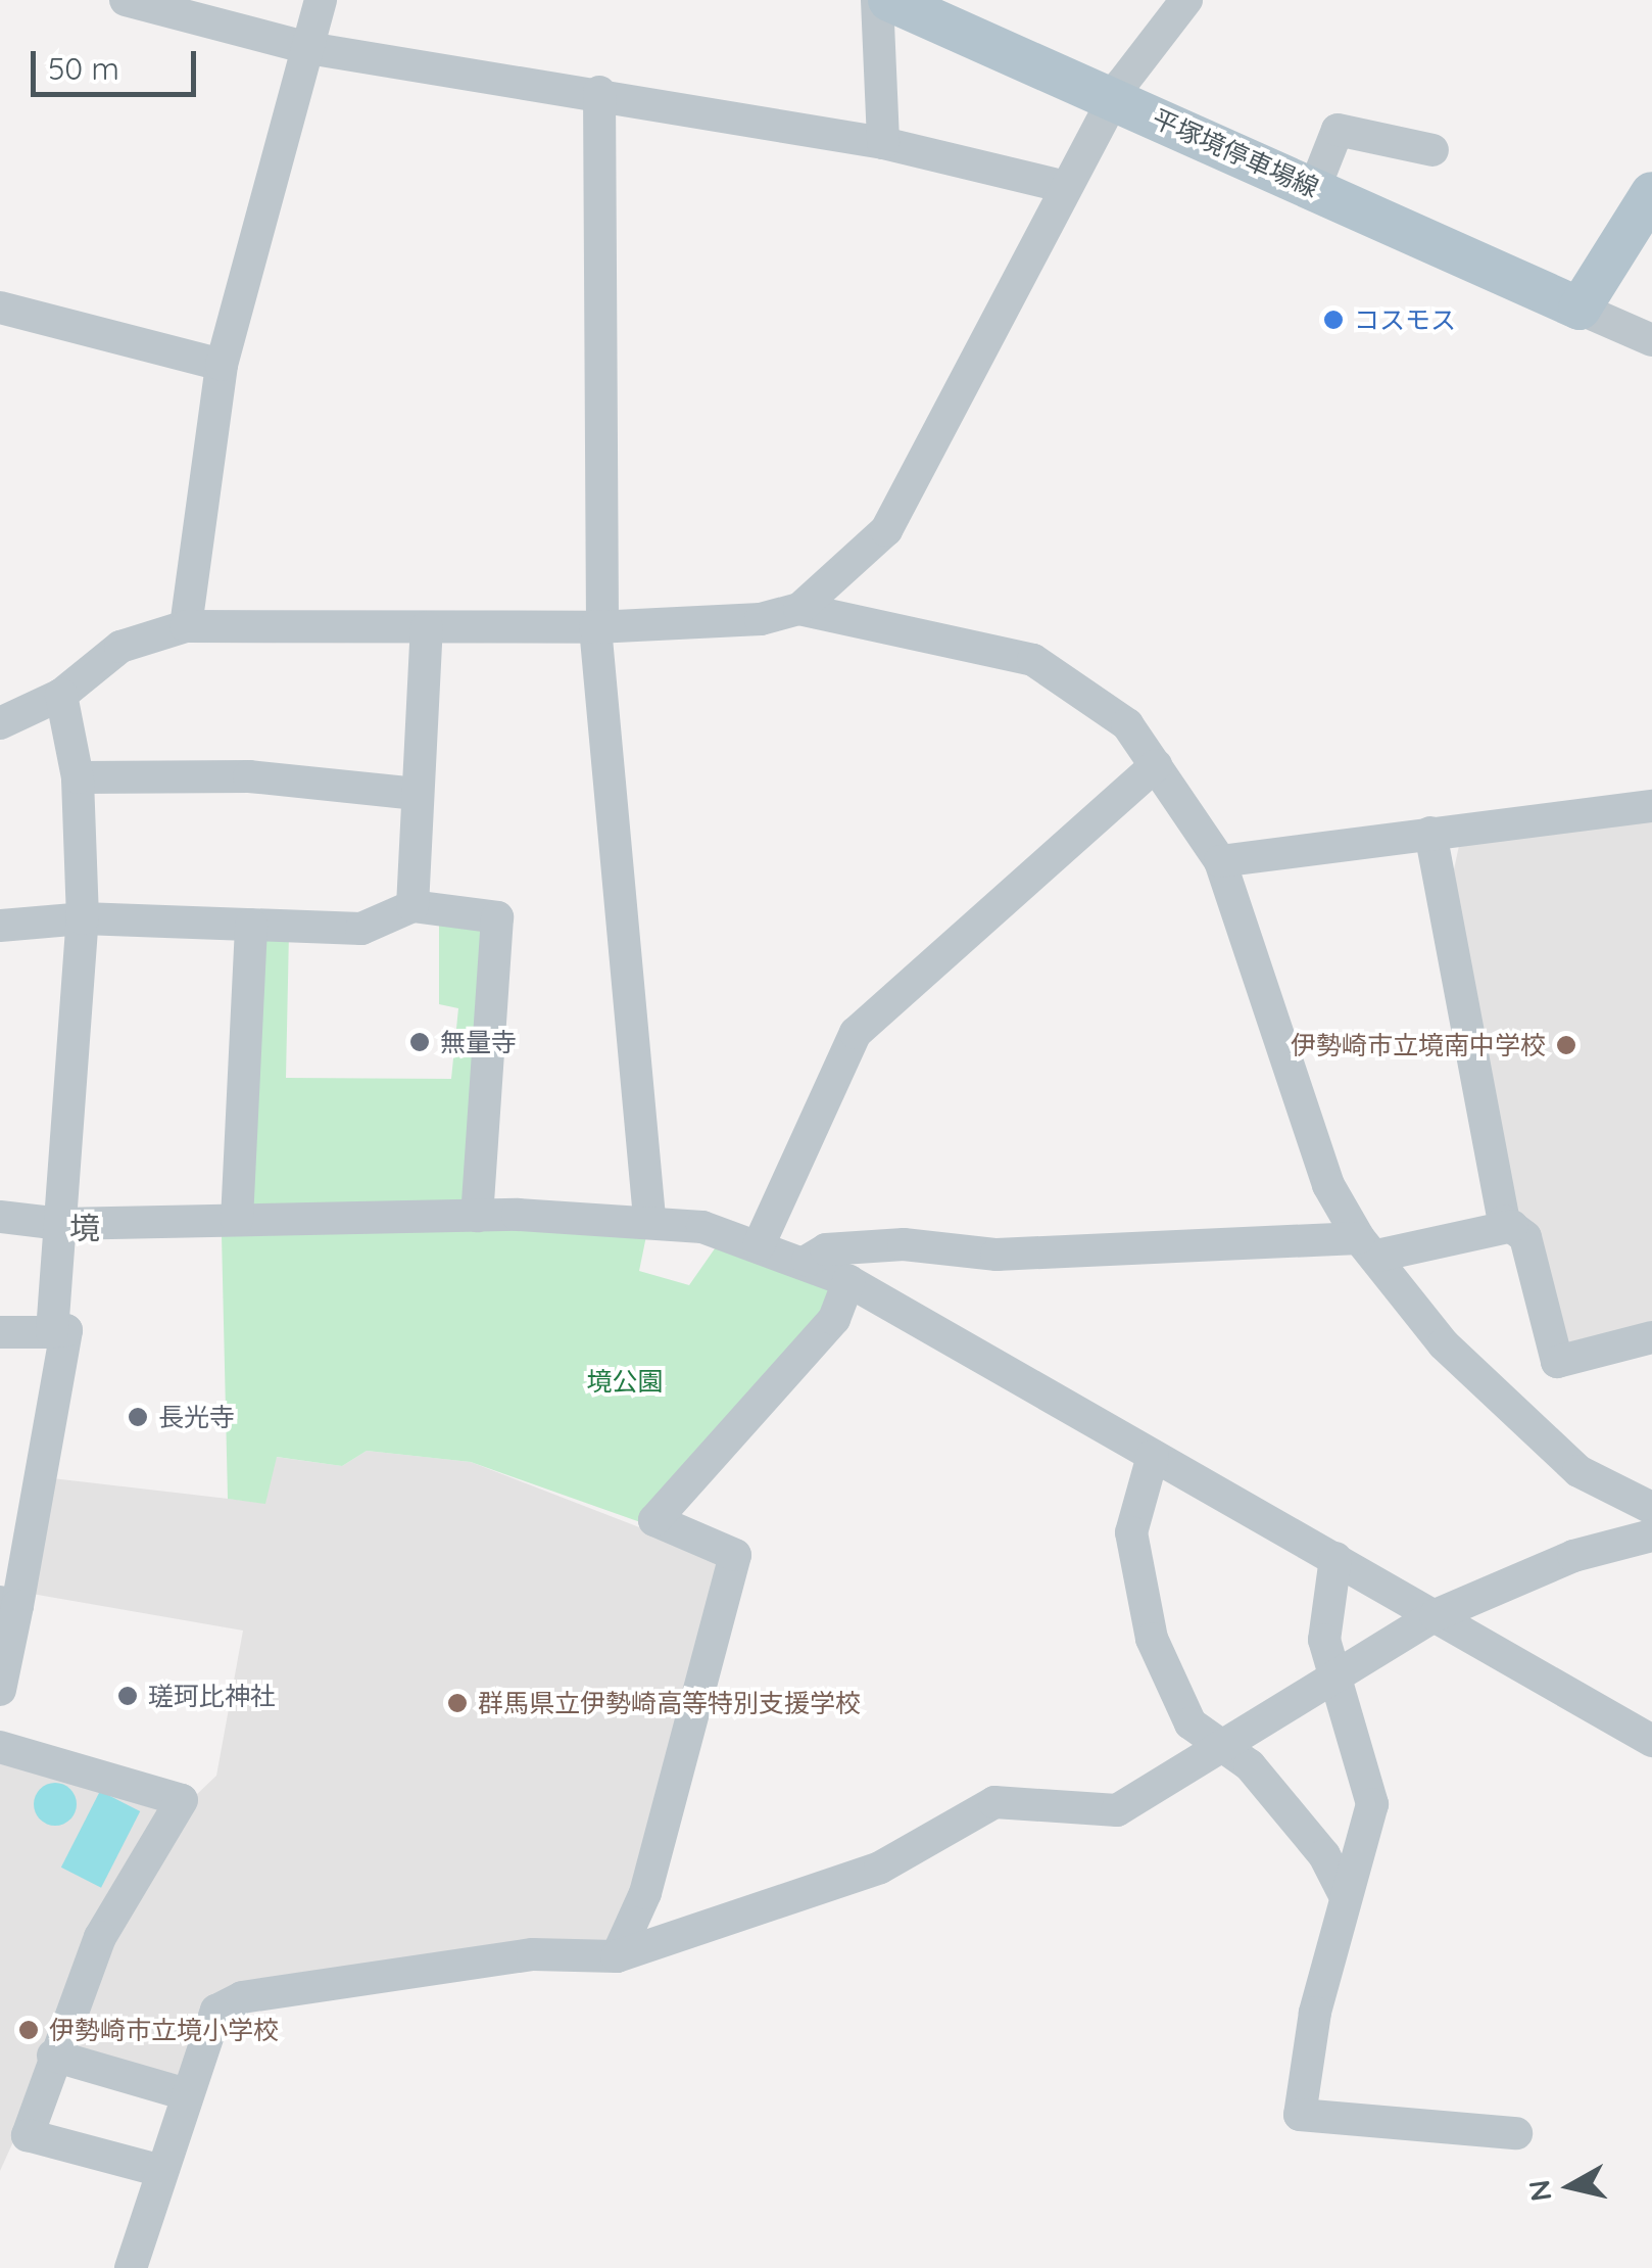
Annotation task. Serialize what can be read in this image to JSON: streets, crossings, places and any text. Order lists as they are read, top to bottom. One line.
{"streets":{"main road":["平塚境停車場線"]},"districts":["境"],"parks":["境公園"],"places":["コスモス","無量寺","伊勢崎市立境南中学校","長光寺","瑳珂比神社","群馬県立伊勢崎高等特別支援学校","伊勢崎市立境小学校"],"scale_bar":"50 m","north":"left"}
